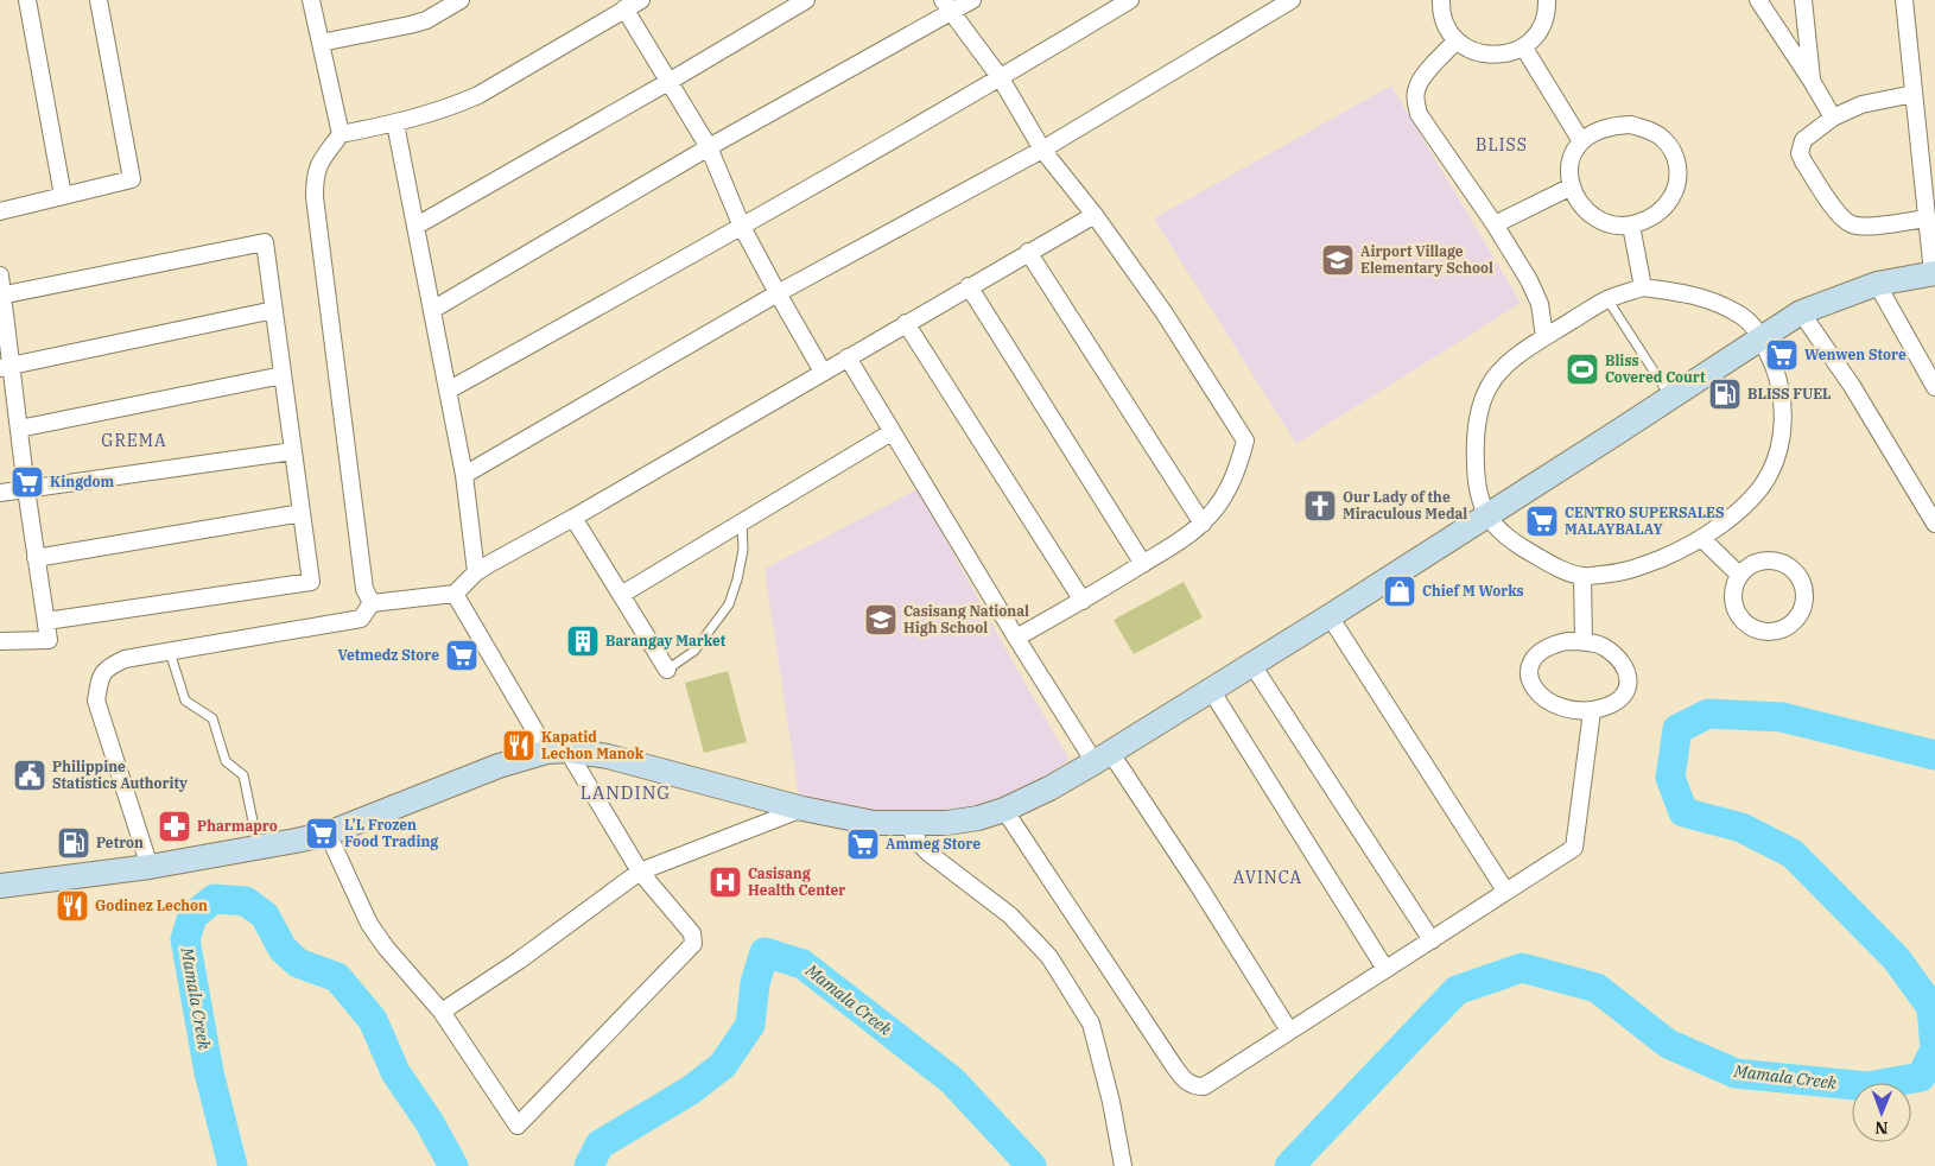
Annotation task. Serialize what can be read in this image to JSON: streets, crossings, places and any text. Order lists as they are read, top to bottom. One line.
{"districts":["BLISS","GREMA","LANDING","AVINCA"],"water":["Mamala Creek"],"places":{"school or university":["Airport Village Elementary School","Casisang National High School"],"supermarket":["Wenwen Store","Kingdom","CENTRO SUPERSALES MALAYBALAY","Vetmedz Store","L'L Frozen Food Trading","Ammeg Store"],"sports":["Bliss Covered Court"],"fuel station":["BLISS FUEL","Petron"],"church":["Our Lady of the Miraculous Medal"],"shop":["Chief M Works"],"building":["Barangay Market"],"restaurant":["Kapatid Lechon Manok","Godinez Lechon"],"public building":["Philippine Statistics Authority"],"pharmacy":["Pharmapro"],"hospital":["Casisang Health Center"]},"north":"bottom"}
